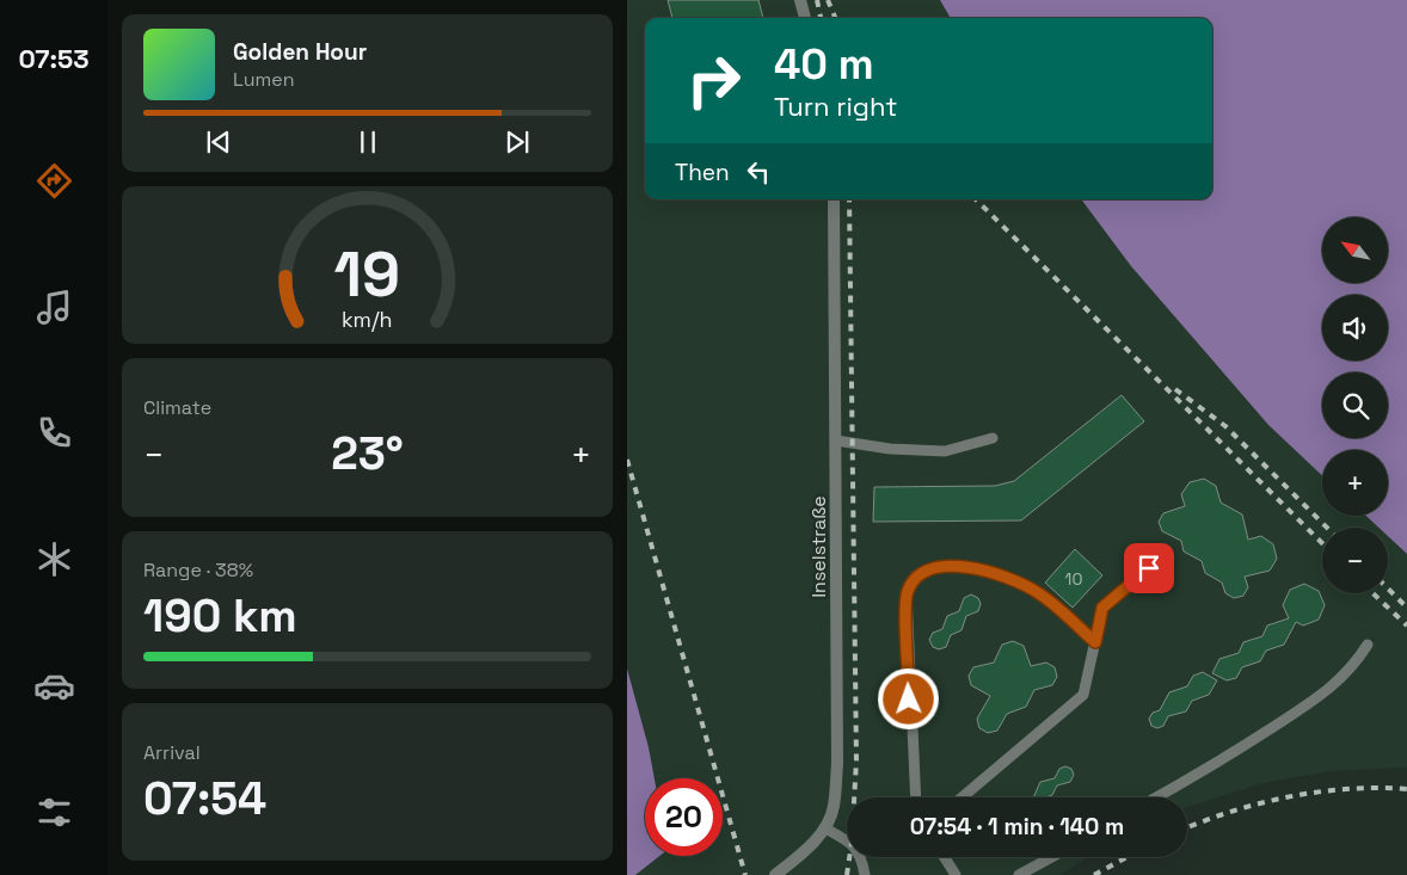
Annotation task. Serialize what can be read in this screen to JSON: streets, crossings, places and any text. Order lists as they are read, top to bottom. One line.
{"streets":{"street":["Inselstraße"]},"house_numbers":["10"],"north":"top left","page":{"tabs":"07:53","turn":["40 m","Turn right"],"song":["Golden Hour","Lumen"],"then":"Then","map_buttons":["+","−"],"tile":["Climate",["Range · 38%","190 km"],["Arrival","07:54"]],"heat":["−","23°","+"],"limit":"20","trip":"07:54 · 1 min · 140 m","gauge":["19","km/h"]}}
